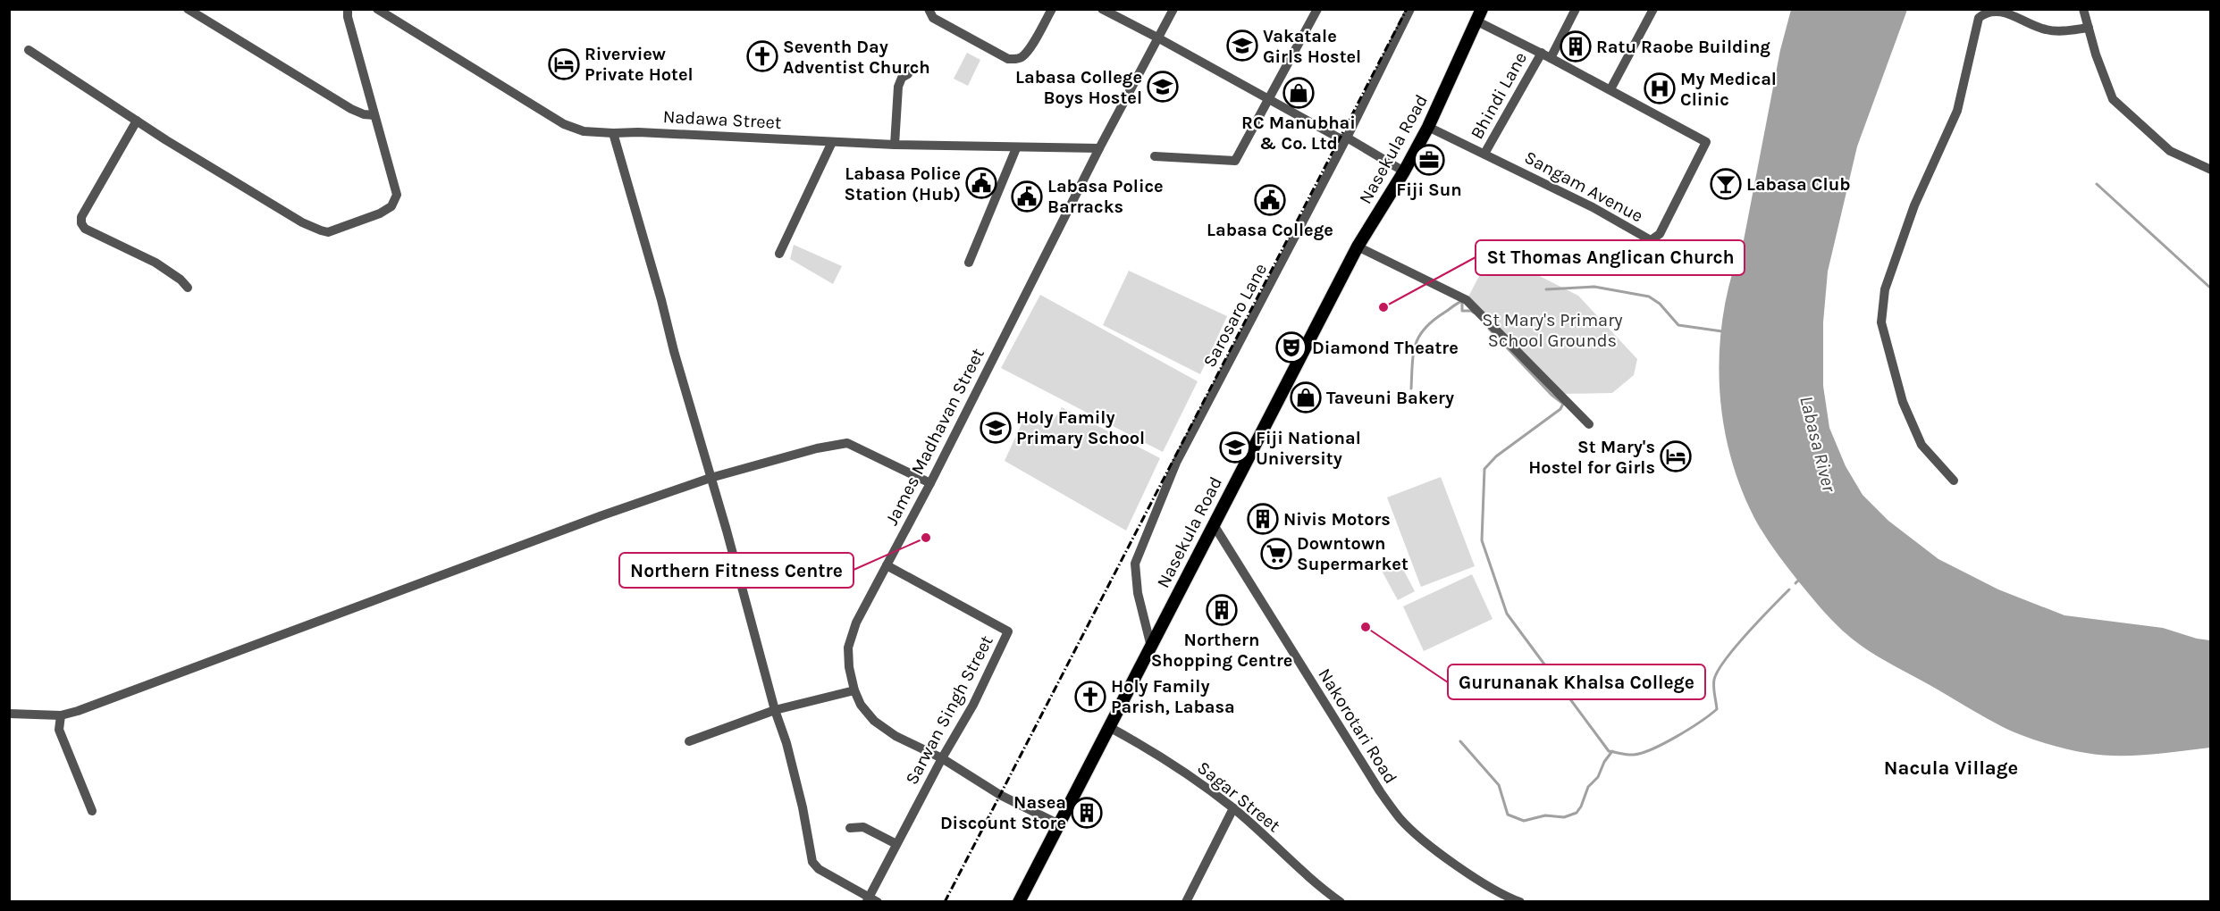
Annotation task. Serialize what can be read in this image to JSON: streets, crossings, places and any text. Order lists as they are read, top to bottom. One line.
{"streets":{"main road":["Nasekula Road"],"street":["Bhindi Lane","Nadawa Street","Sangam Avenue","Sarosaro Lane","James Madhavan Street","Sarwan Singh Street","Nakorotari Road","Sagar Street"]},"crossings":[["Bhindi Lane","Sangam Avenue"],["Nadawa Street","James Madhavan Street"],["Nasekula Road","Sangam Avenue"],["Nasekula Road","Sarosaro Lane"],["Nasekula Road","James Madhavan Street"],["Nasekula Road","Nakorotari Road"],["Nasekula Road","Sagar Street"],["James Madhavan Street","Sarwan Singh Street"]],"districts":["Nacula Village"],"water":["Labasa River"],"parks":["St Mary's Primary School Grounds"],"places":{"school or university":["Vakatale Girls Hostel","Labasa College Boys Hostel","Holy Family Primary School","Fiji National University"],"building":["Ratu Raobe Building","Nivis Motors","Northern Shopping Centre","Nasea Discount Store"],"church":["Seventh Day Adventist Church","Holy Family Parish, Labasa"],"hotel":["Riverview Private Hotel","St Mary's Hostel for Girls"],"hospital":["My Medical Clinic"],"shop":["RC Manubhai & Co. Ltd","Taveuni Bakery"],"office":["Fiji Sun"],"public building":["Labasa Police Station (Hub)","Labasa Police Barracks","Labasa College"],"bar":["Labasa Club"],"other":["St Thomas Anglican Church","Northern Fitness Centre","Gurunanak Khalsa College"],"theatre":["Diamond Theatre"],"supermarket":["Downtown Supermarket"]}}
